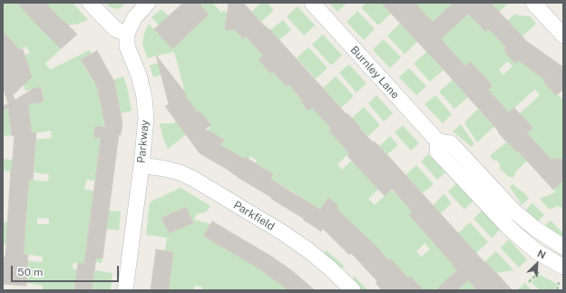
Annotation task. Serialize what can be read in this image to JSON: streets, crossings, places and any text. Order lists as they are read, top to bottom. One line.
{"streets":{"street":["Burnley Lane","Parkway","Parkfield"]},"crossings":[["Parkway","Parkfield"]],"scale_bar":"50 m","north":"top right"}
